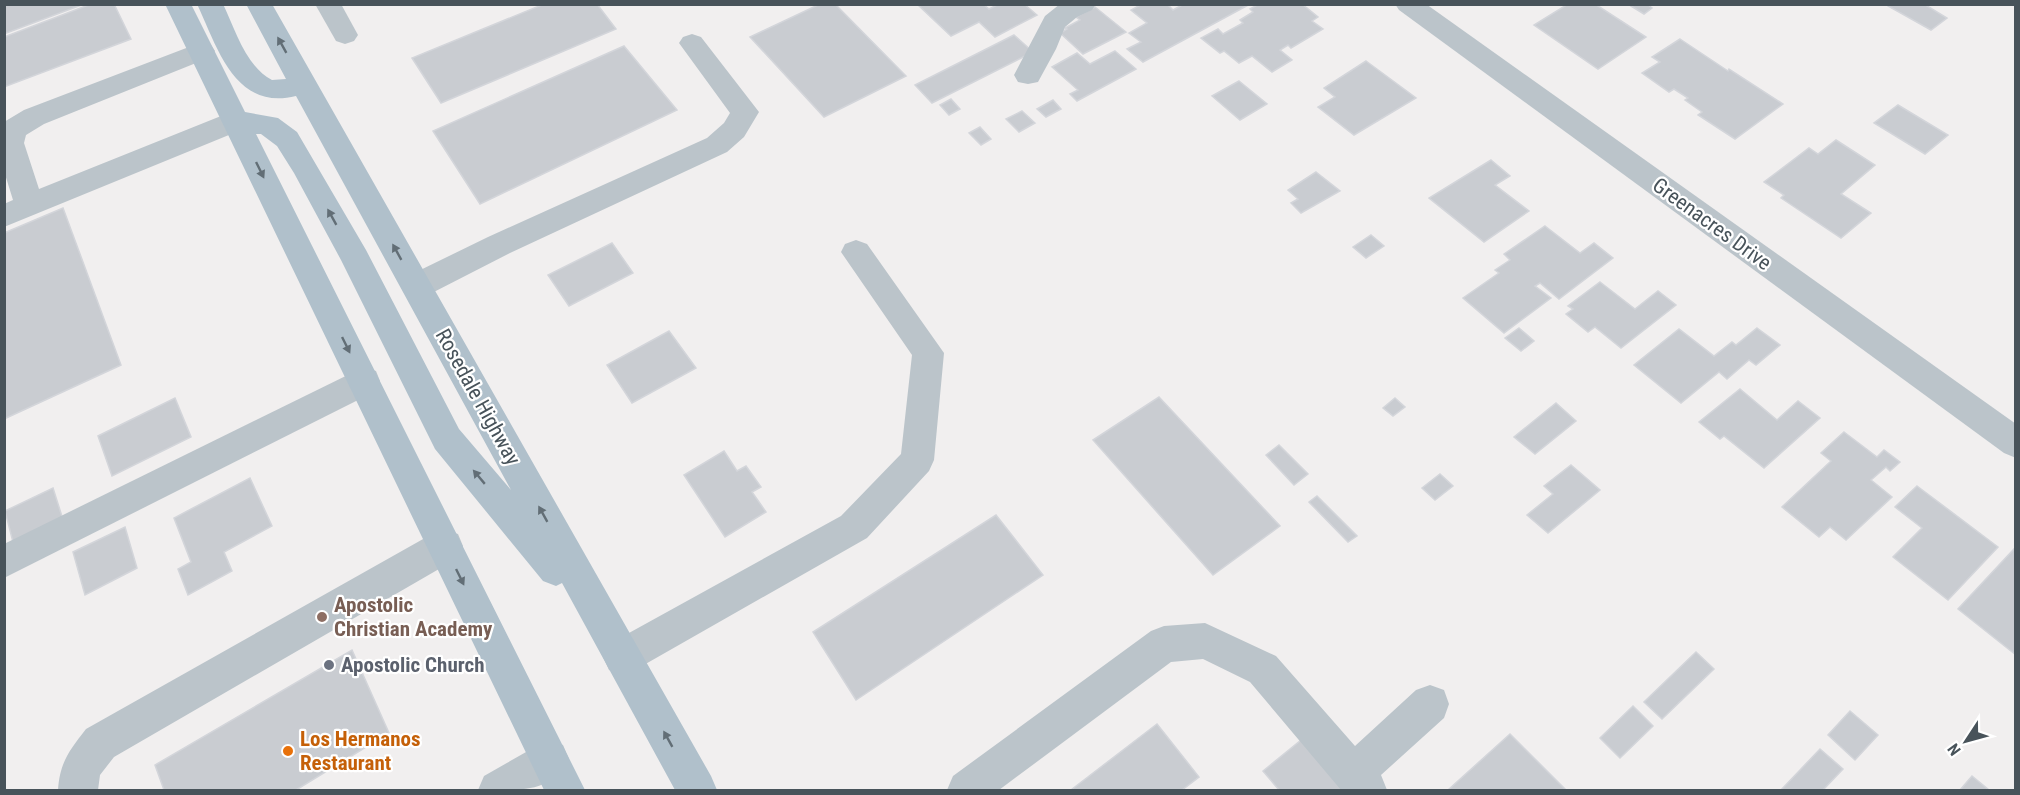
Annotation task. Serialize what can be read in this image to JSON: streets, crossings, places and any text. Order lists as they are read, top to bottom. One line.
{"streets":{"main road":["Rosedale Highway"],"street":["Greenacres Drive"]},"places":["Apostolic Christian Academy","Apostolic Church","Los Hermanos Restaurant"],"north":"bottom left"}
